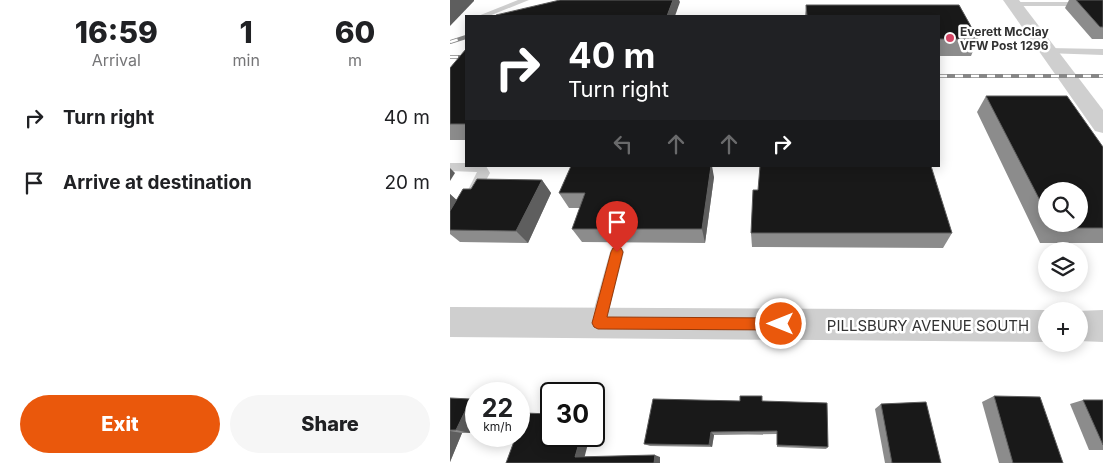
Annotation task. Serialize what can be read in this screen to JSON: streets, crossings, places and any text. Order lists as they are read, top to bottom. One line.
{"streets":{"street":["PILLSBURY AVENUE SOUTH"]},"places":["Everett McClay VFW Post 1296"],"page":{"eta":["16:59","Arrival","1","min","60","m"],"turn":["40 m","Turn right"],"list":[{"name":"Turn right","value":"40 m"},{"name":"Arrive at destination","value":"20 m"}],"map_buttons":"+","speed":"22 km/h","limit":"30","buttons":["Exit","Share"]}}
